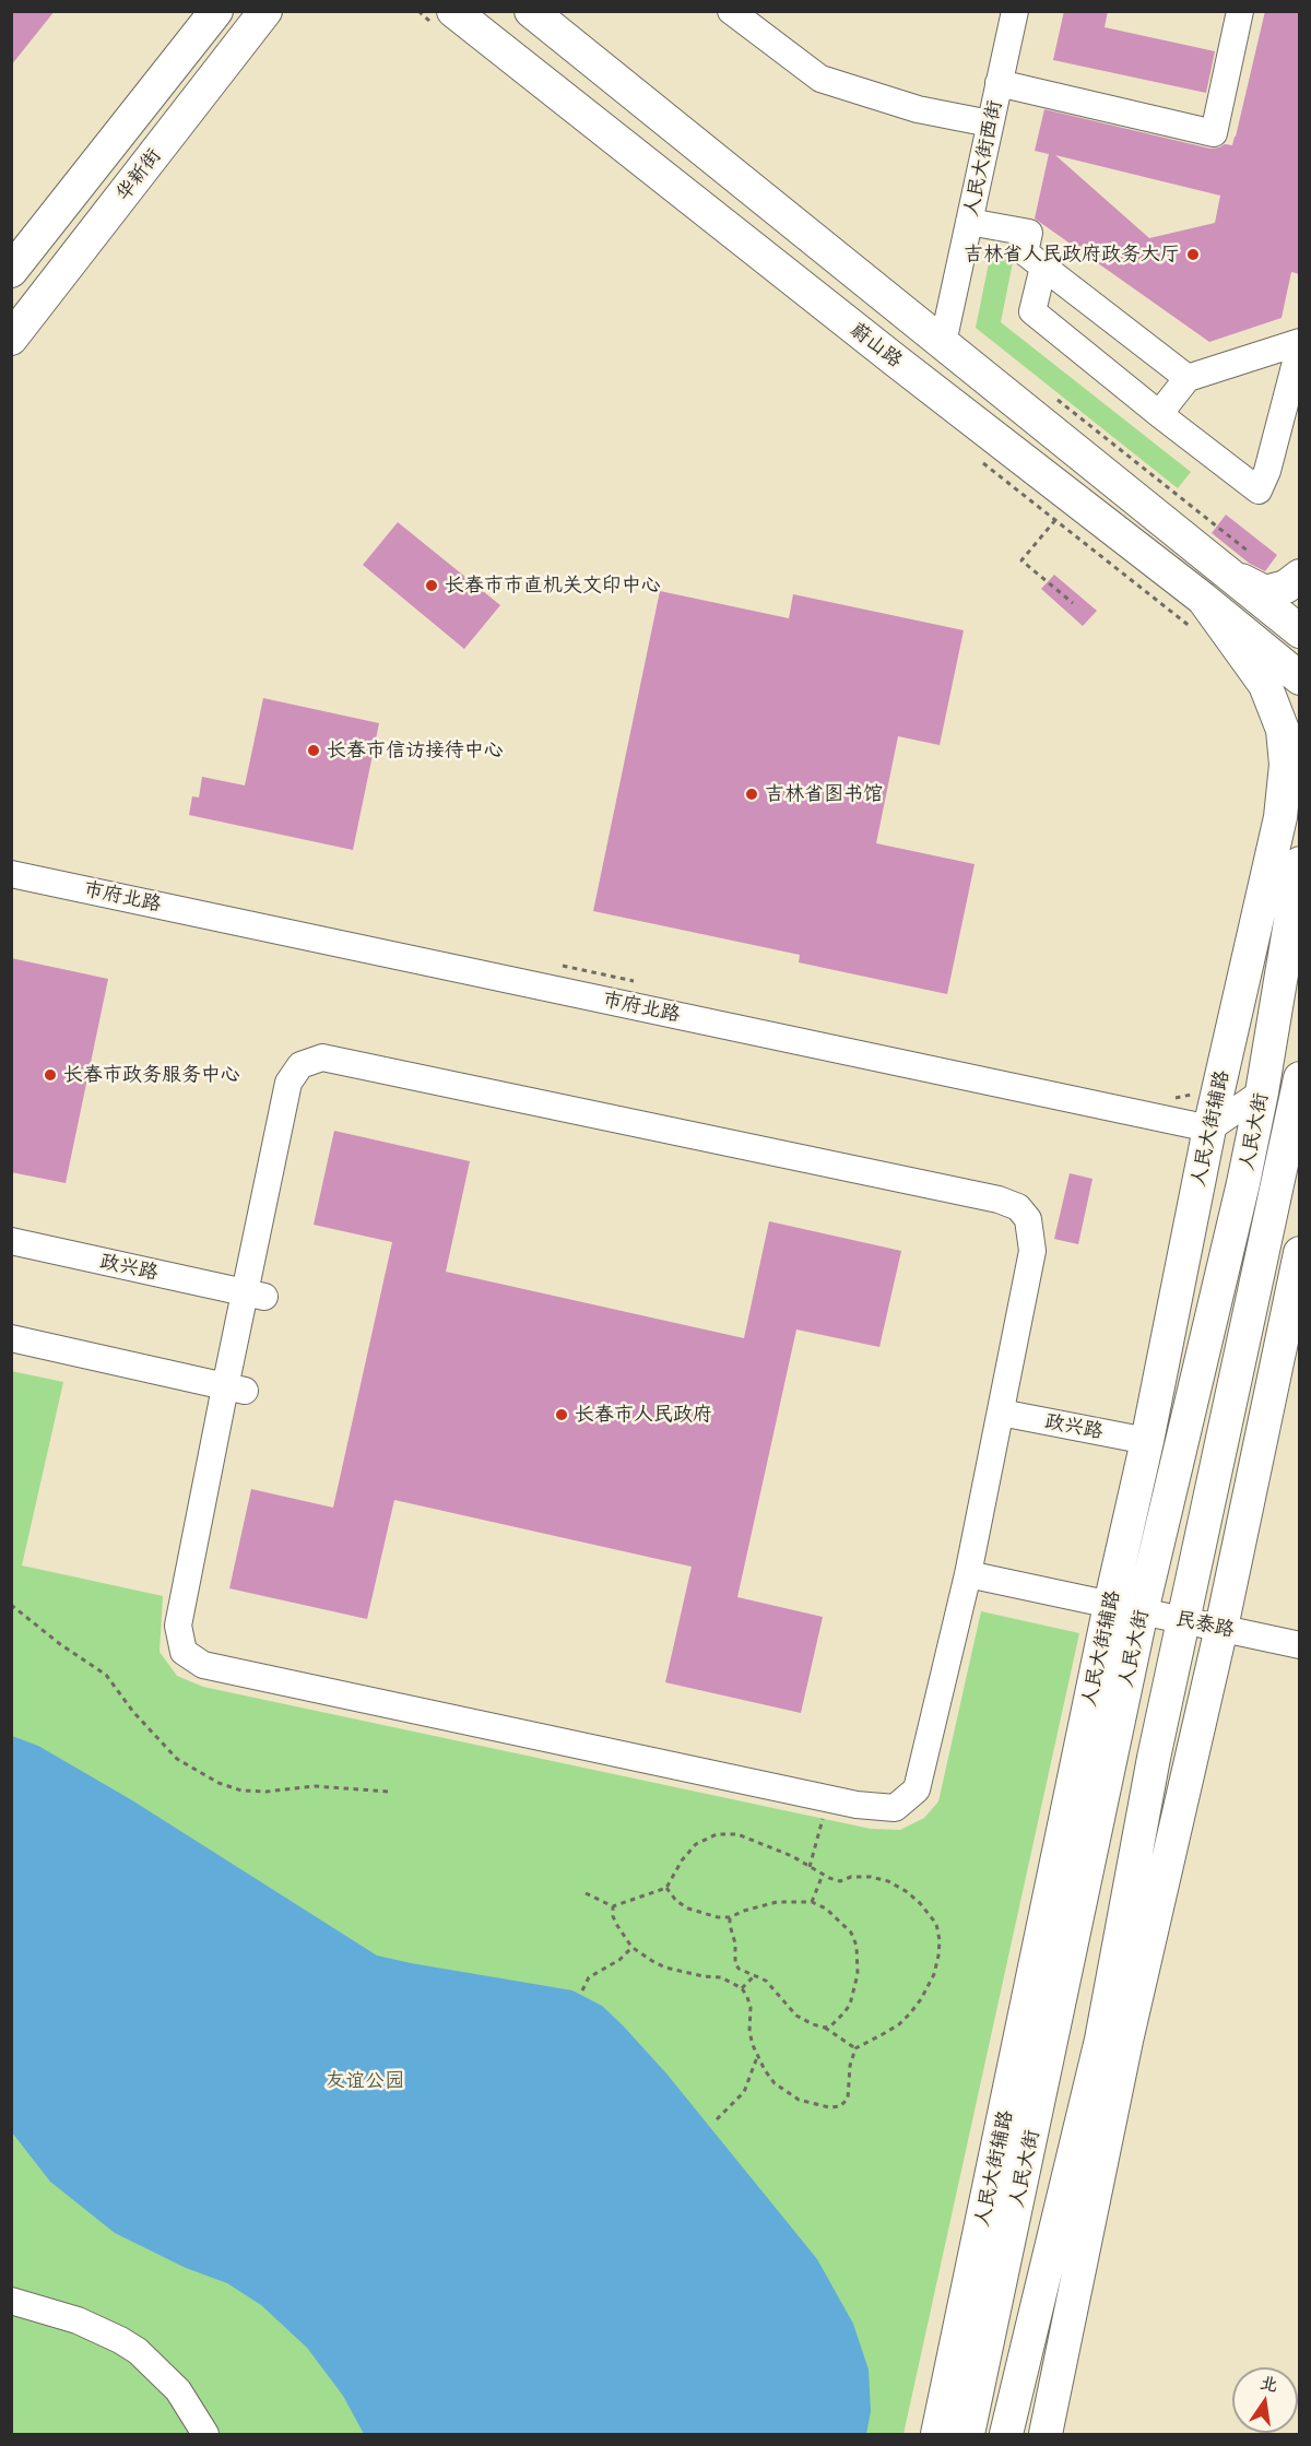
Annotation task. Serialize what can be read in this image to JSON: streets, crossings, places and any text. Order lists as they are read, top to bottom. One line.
{"streets":{"main road":["华新街","蔚山路","人民大街辅路","人民大街"],"street":["人民大街西街","市府北路","政兴路","民泰路"]},"crossings":[["市府北路","人民大街辅路"],["人民大街辅路","人民大街"],["人民大街辅路","政兴路"],["人民大街辅路","民泰路"],["人民大街","民泰路"]],"parks":["友谊公园"],"places":["吉林省人民政府政务大厅","长春市市直机关文印中心","长春市信访接待中心","吉林省图书馆","长春市政务服务中心","长春市人民政府"],"north":"top"}
